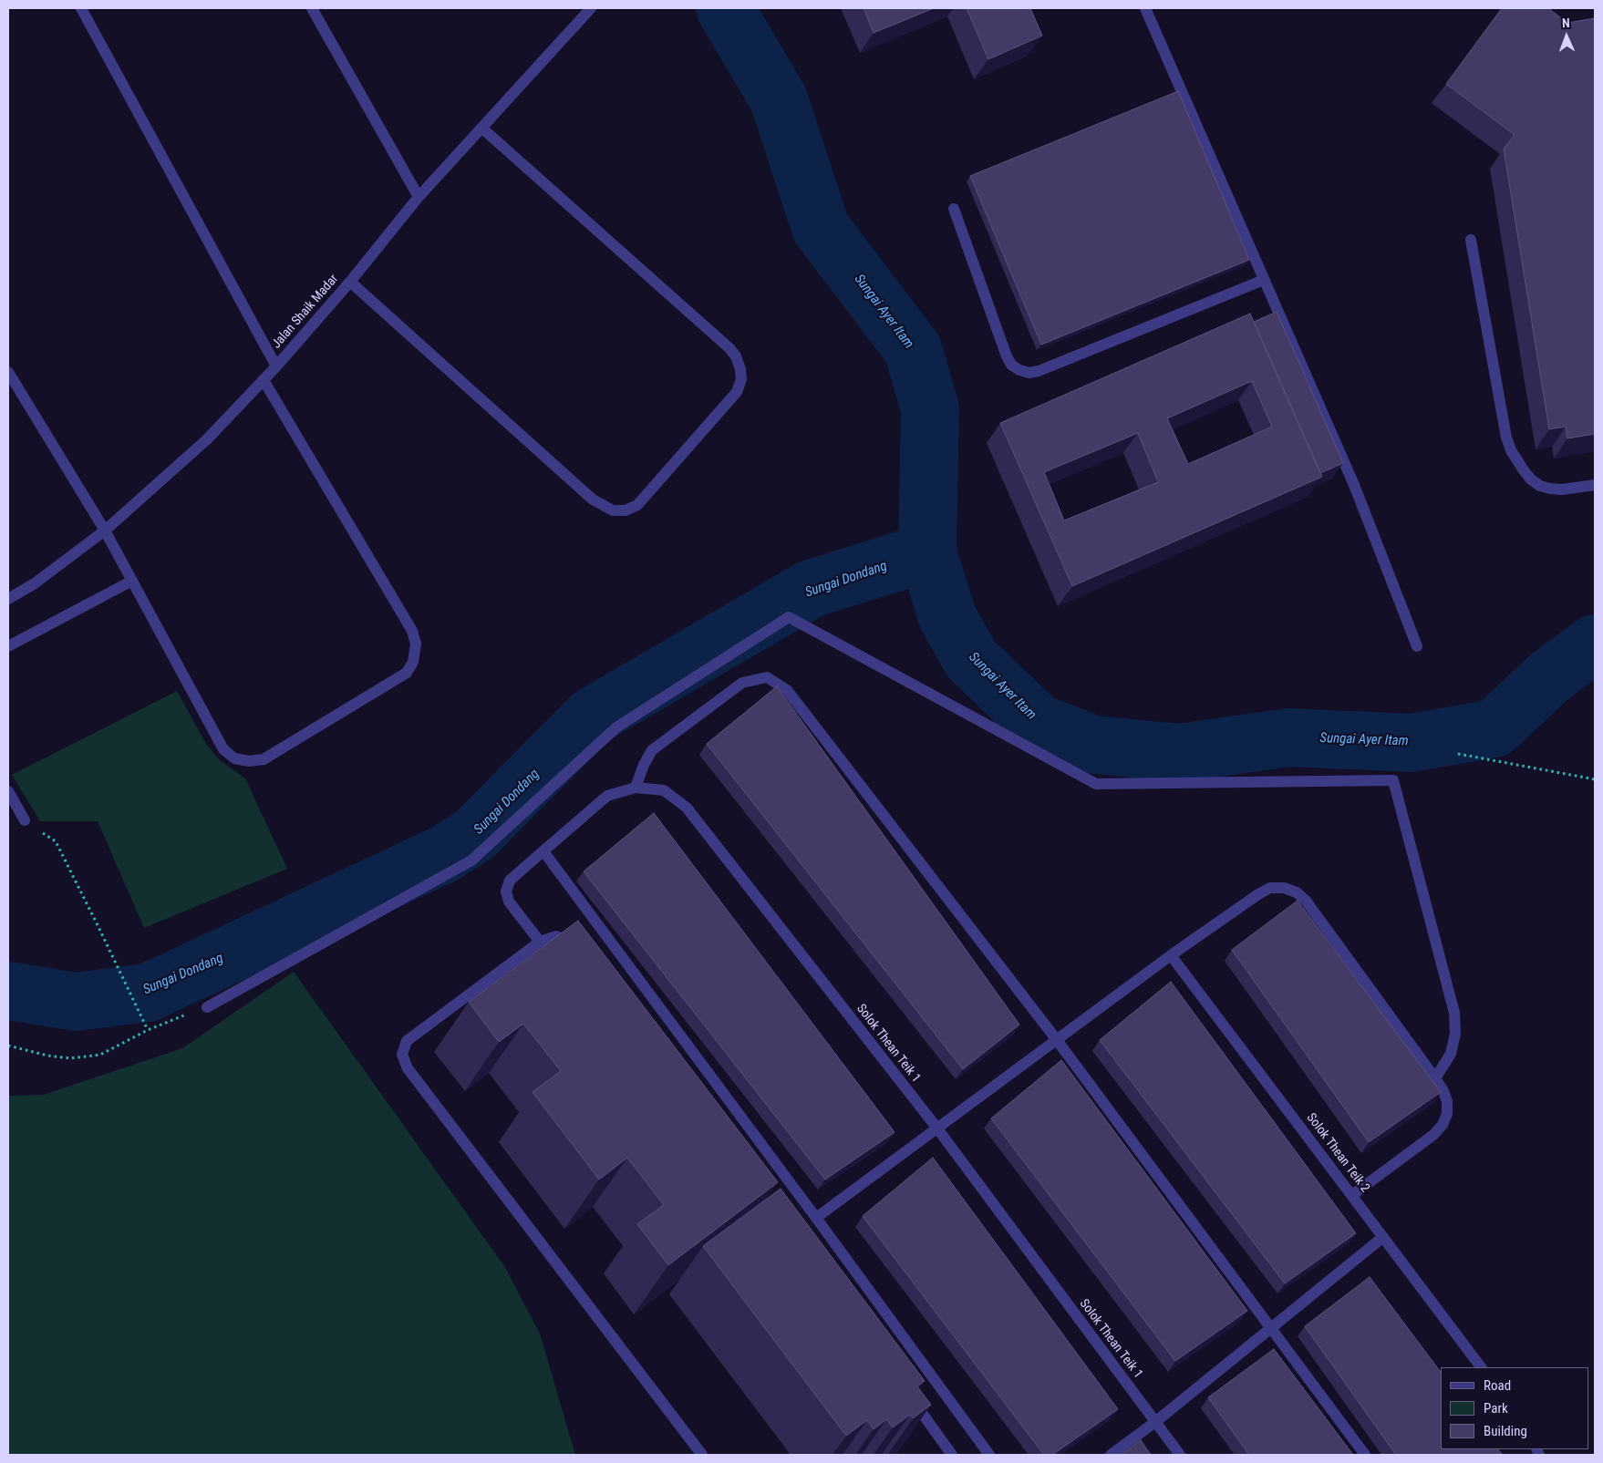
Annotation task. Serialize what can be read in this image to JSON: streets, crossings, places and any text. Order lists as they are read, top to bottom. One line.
{"streets":{"street":["Jalan Shaik Madar","Solok Thean Teik 1","Solok Thean Teik 2"]},"water":["Sungai Ayer Itam","Sungai Dondang"],"legend":["Road","Park","Building"],"north":"top"}
